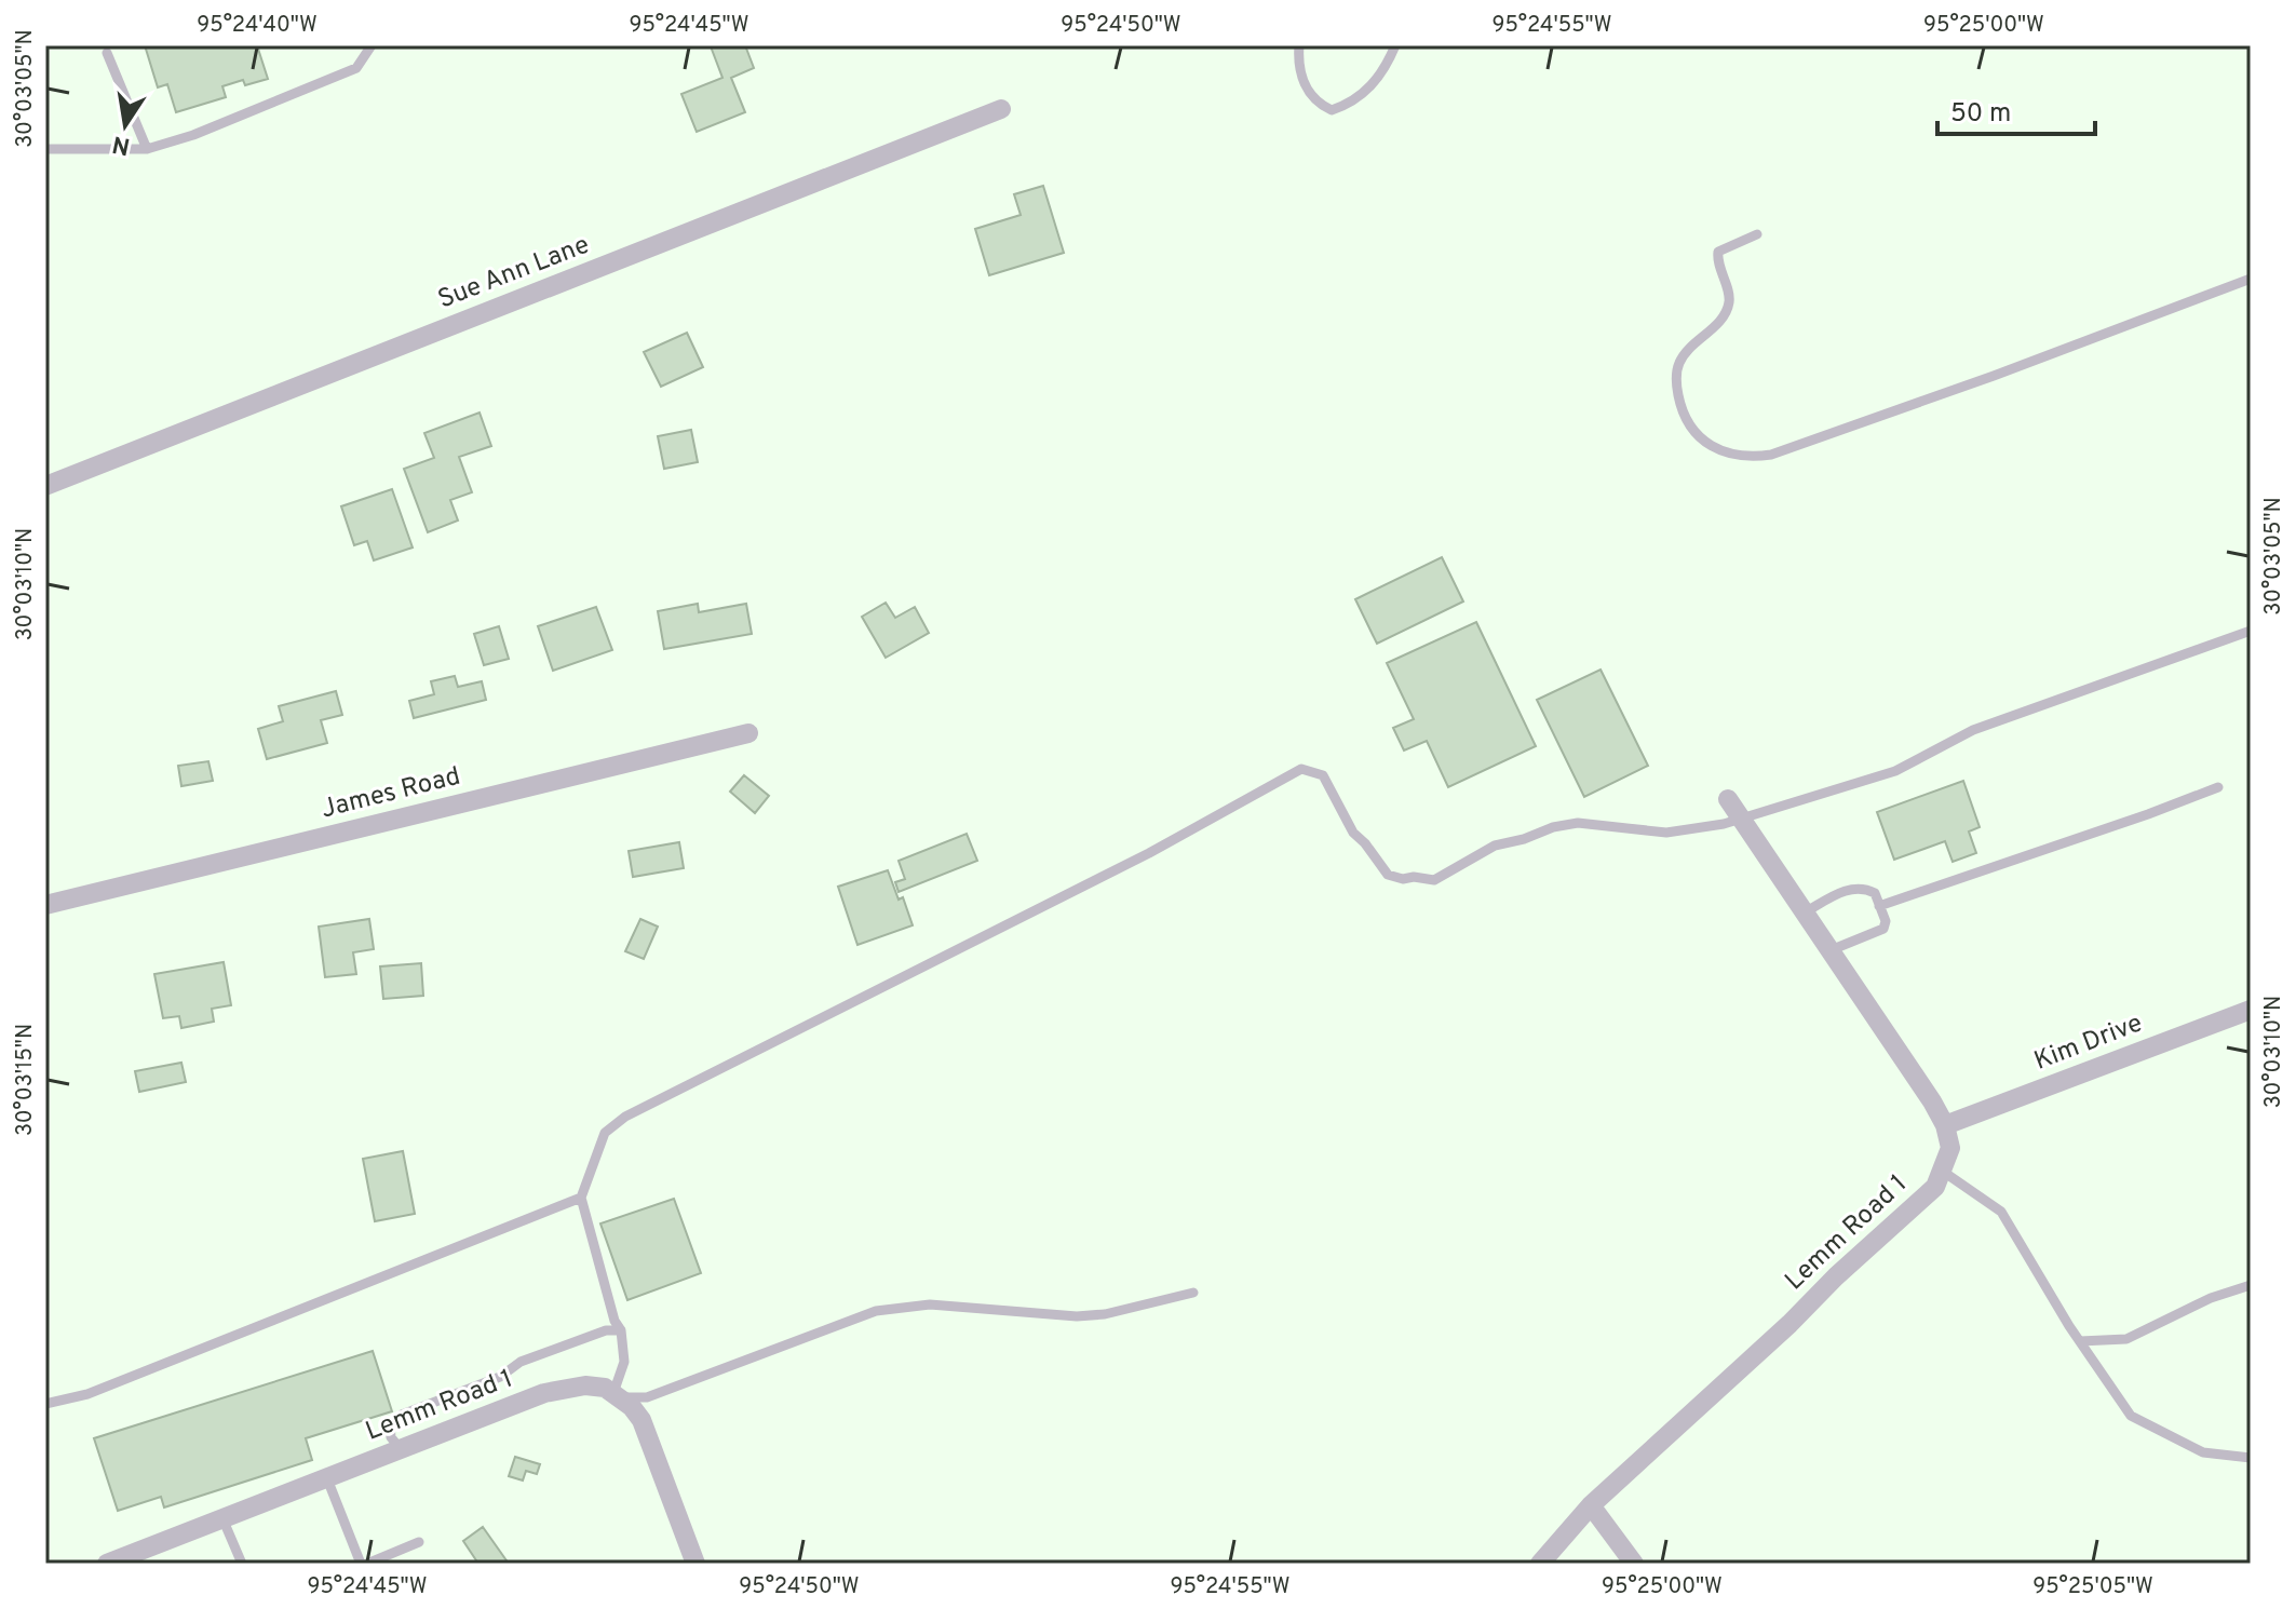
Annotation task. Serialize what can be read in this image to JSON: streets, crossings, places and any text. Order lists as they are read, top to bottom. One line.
{"streets":{"street":["Sue Ann Lane","James Road","Kim Drive","Lemm Road 1"]},"crossings":[["Kim Drive","Lemm Road 1"]],"scale_bar":"50 m","north":"bottom","coordinates":["95°24'40\"W","95°24'45\"W","95°24'50\"W","95°24'55\"W","95°25'00\"W","30°03'05\"N","30°03'10\"N","30°03'15\"N","95°25'05\"W"]}
